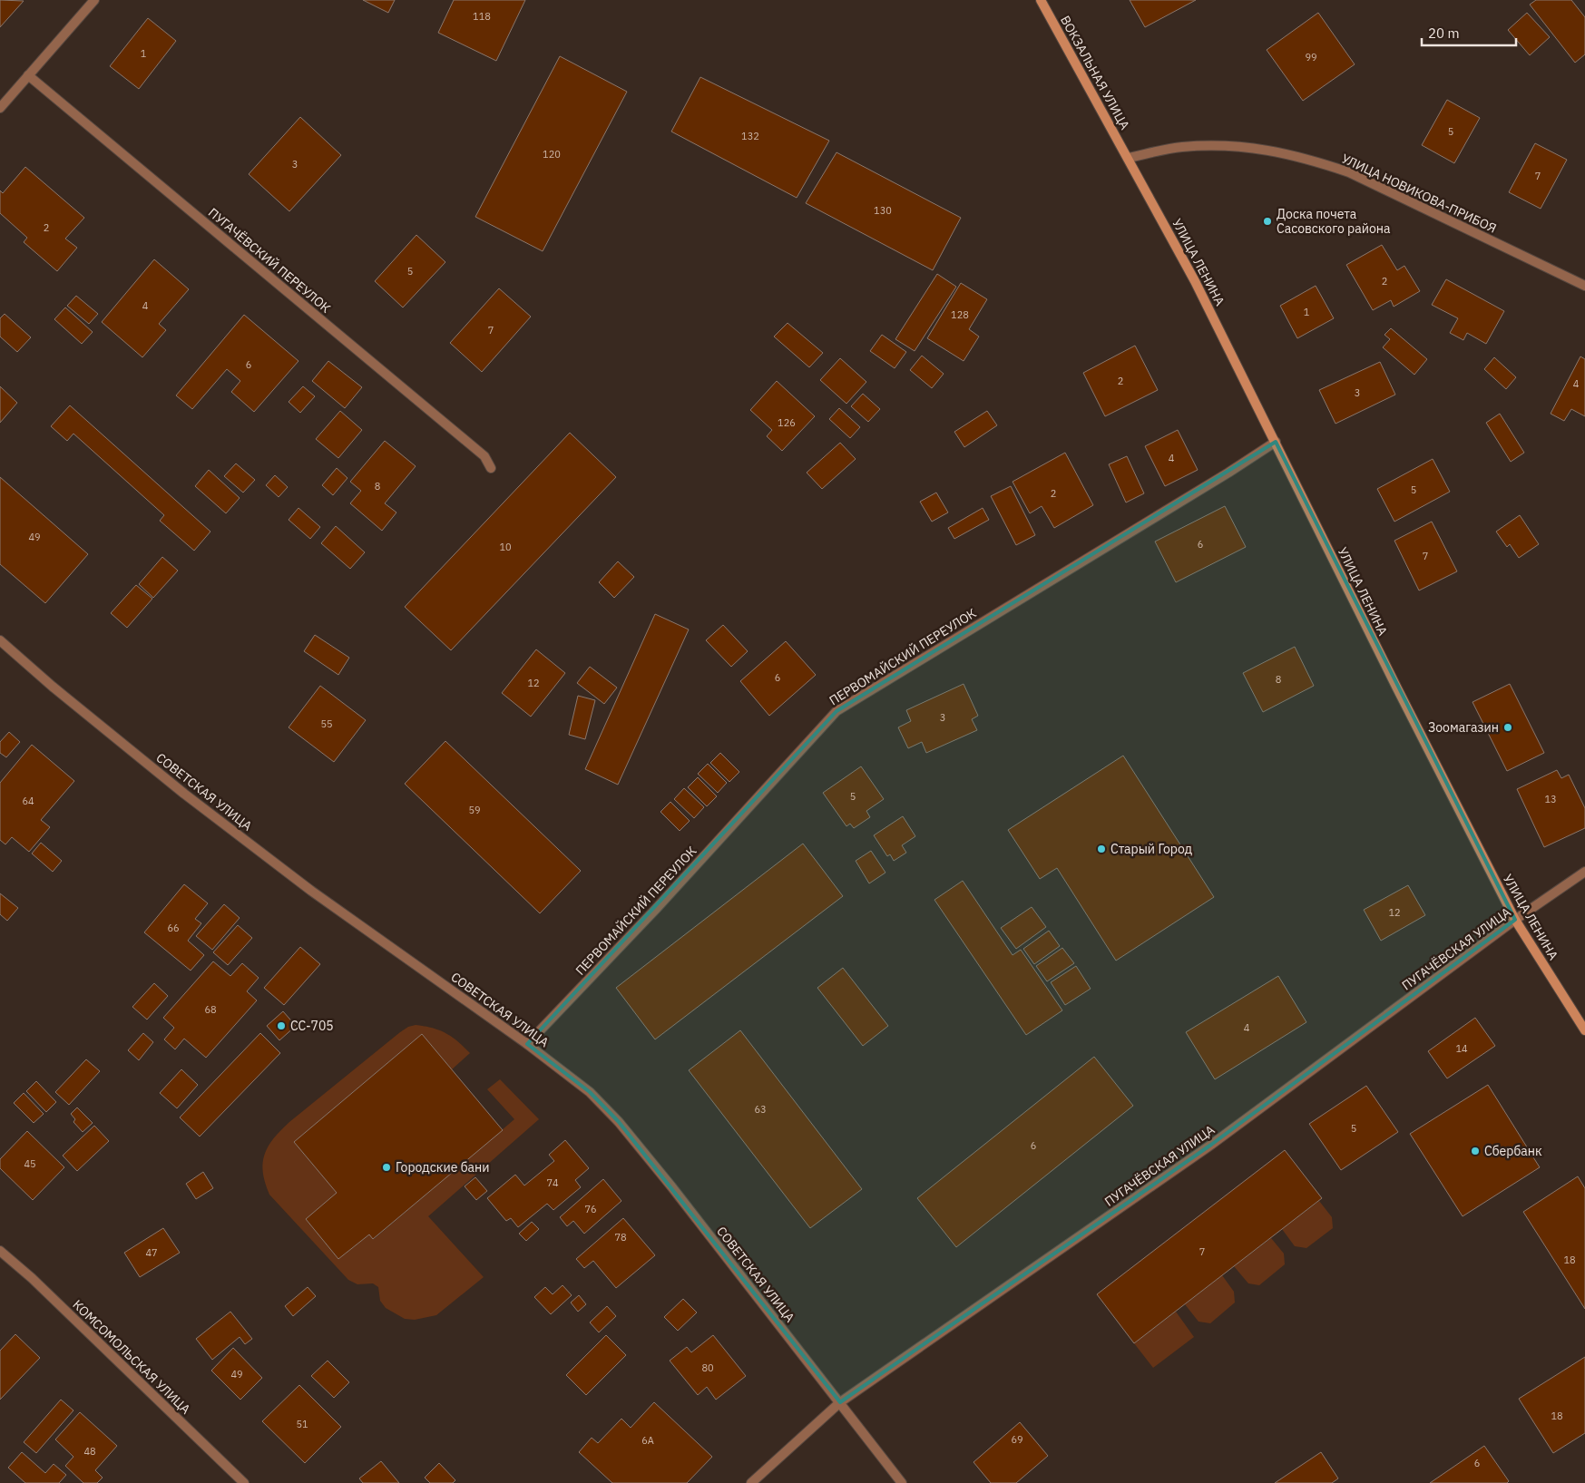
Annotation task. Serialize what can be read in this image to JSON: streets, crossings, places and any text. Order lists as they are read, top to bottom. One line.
{"streets":{"main road":["ВОКЗАЛЬНАЯ УЛИЦА","УЛИЦА ЛЕНИНА"],"street":["УЛИЦА НОВИКОВА-ПРИБОЯ","ПУГАЧЁВСКИЙ ПЕРЕУЛОК","ПЕРВОМАЙСКИЙ ПЕРЕУЛОК","СОВЕТСКАЯ УЛИЦА","ПУГАЧЁВСКАЯ УЛИЦА","КОМСОМОЛЬСКАЯ УЛИЦА"]},"crossings":[["ВОКЗАЛЬНАЯ УЛИЦА","УЛИЦА НОВИКОВА-ПРИБОЯ"],["ВОКЗАЛЬНАЯ УЛИЦА","УЛИЦА ЛЕНИНА"],["УЛИЦА НОВИКОВА-ПРИБОЯ","УЛИЦА ЛЕНИНА"],["УЛИЦА ЛЕНИНА","ПЕРВОМАЙСКИЙ ПЕРЕУЛОК"],["УЛИЦА ЛЕНИНА","ПУГАЧЁВСКАЯ УЛИЦА"],["ПЕРВОМАЙСКИЙ ПЕРЕУЛОК","СОВЕТСКАЯ УЛИЦА"],["СОВЕТСКАЯ УЛИЦА","ПУГАЧЁВСКАЯ УЛИЦА"]],"places":["Доска почета Сасовского района","Зоомагазин","Старый Город","СС-705","Сбербанк","Городские бани"],"house_numbers":["118","1","99","5","132","120","3","7","130","2","5","2","4","1","128","7","6","2","4","3","126","4","8","5","2","49","6","10","7","6","8","12","3","55","5","13","64","59","12","66","68","4","14","63","5","6","45","74","76","78","7","47","18","80","49","18","51","69","6А","48","6"],"scale_bar":"20 m"}
